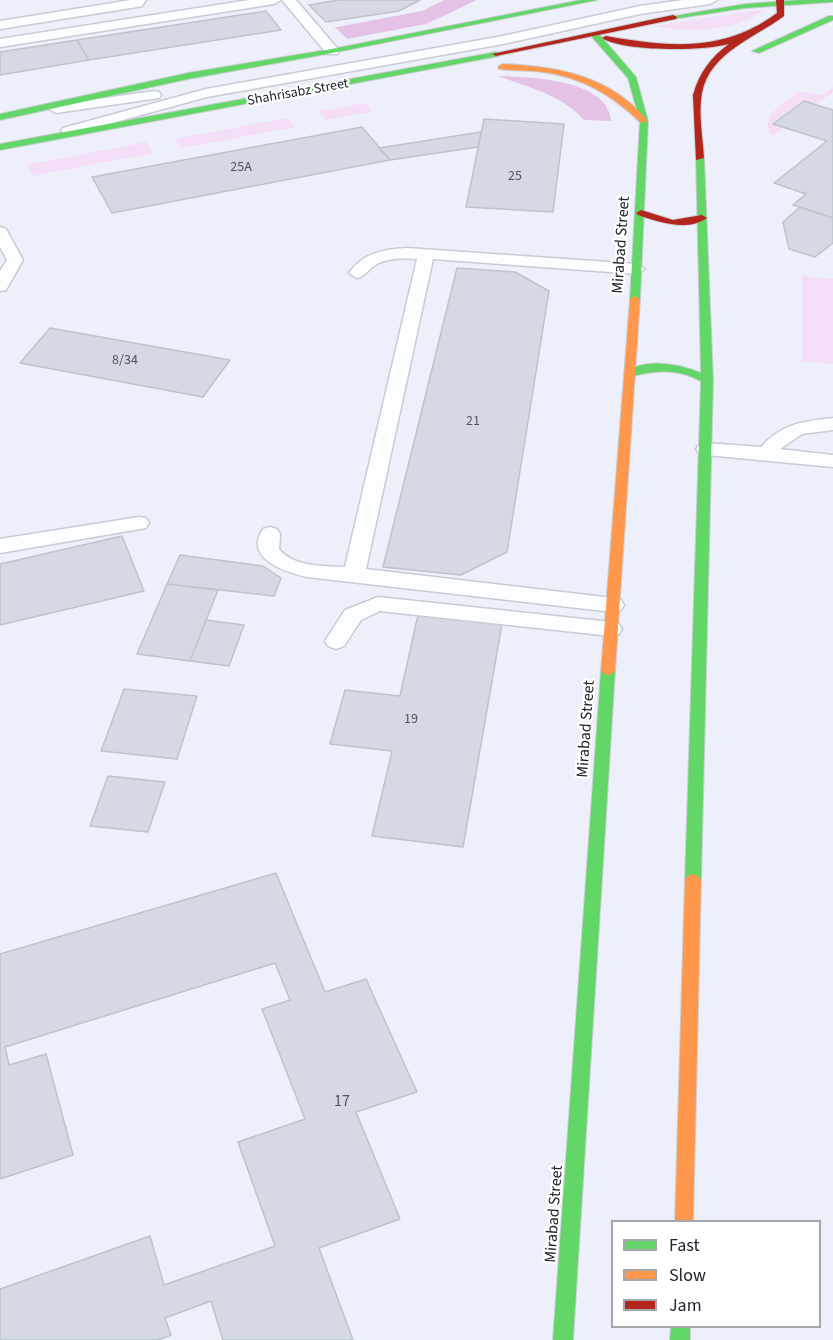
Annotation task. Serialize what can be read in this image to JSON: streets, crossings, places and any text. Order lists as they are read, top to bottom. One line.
{"streets":{"main road":["Shahrisabz Street","Mirabad Street"]},"crossings":[["Shahrisabz Street","Mirabad Street"]],"house_numbers":["25А","25","8/34","21","19","17"],"legend":["Fast","Slow","Jam"]}
